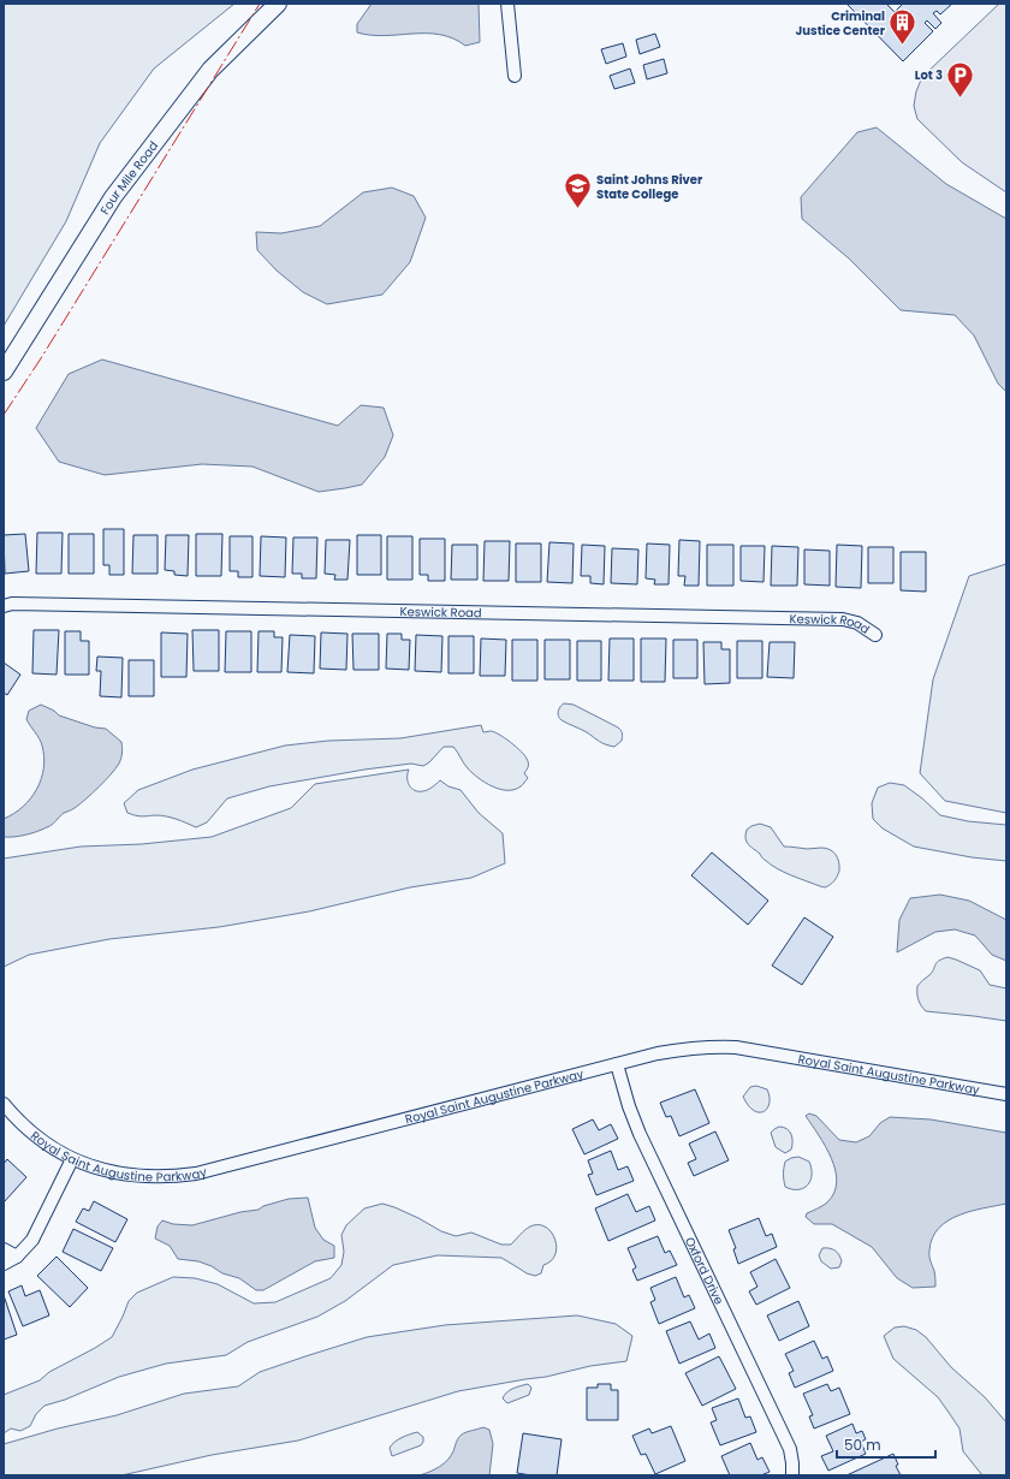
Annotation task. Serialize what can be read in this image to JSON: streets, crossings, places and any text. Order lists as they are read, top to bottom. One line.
{"streets":{"main road":["Four Mile Road"],"street":["Keswick Road","Royal Saint Augustine Parkway","Oxford Drive"]},"crossings":[["Royal Saint Augustine Parkway","Oxford Drive"]],"places":{"building":["Criminal Justice Center"],"parking":["Lot 3"],"school or university":["Saint Johns River State College"]},"scale_bar":"50 m"}
